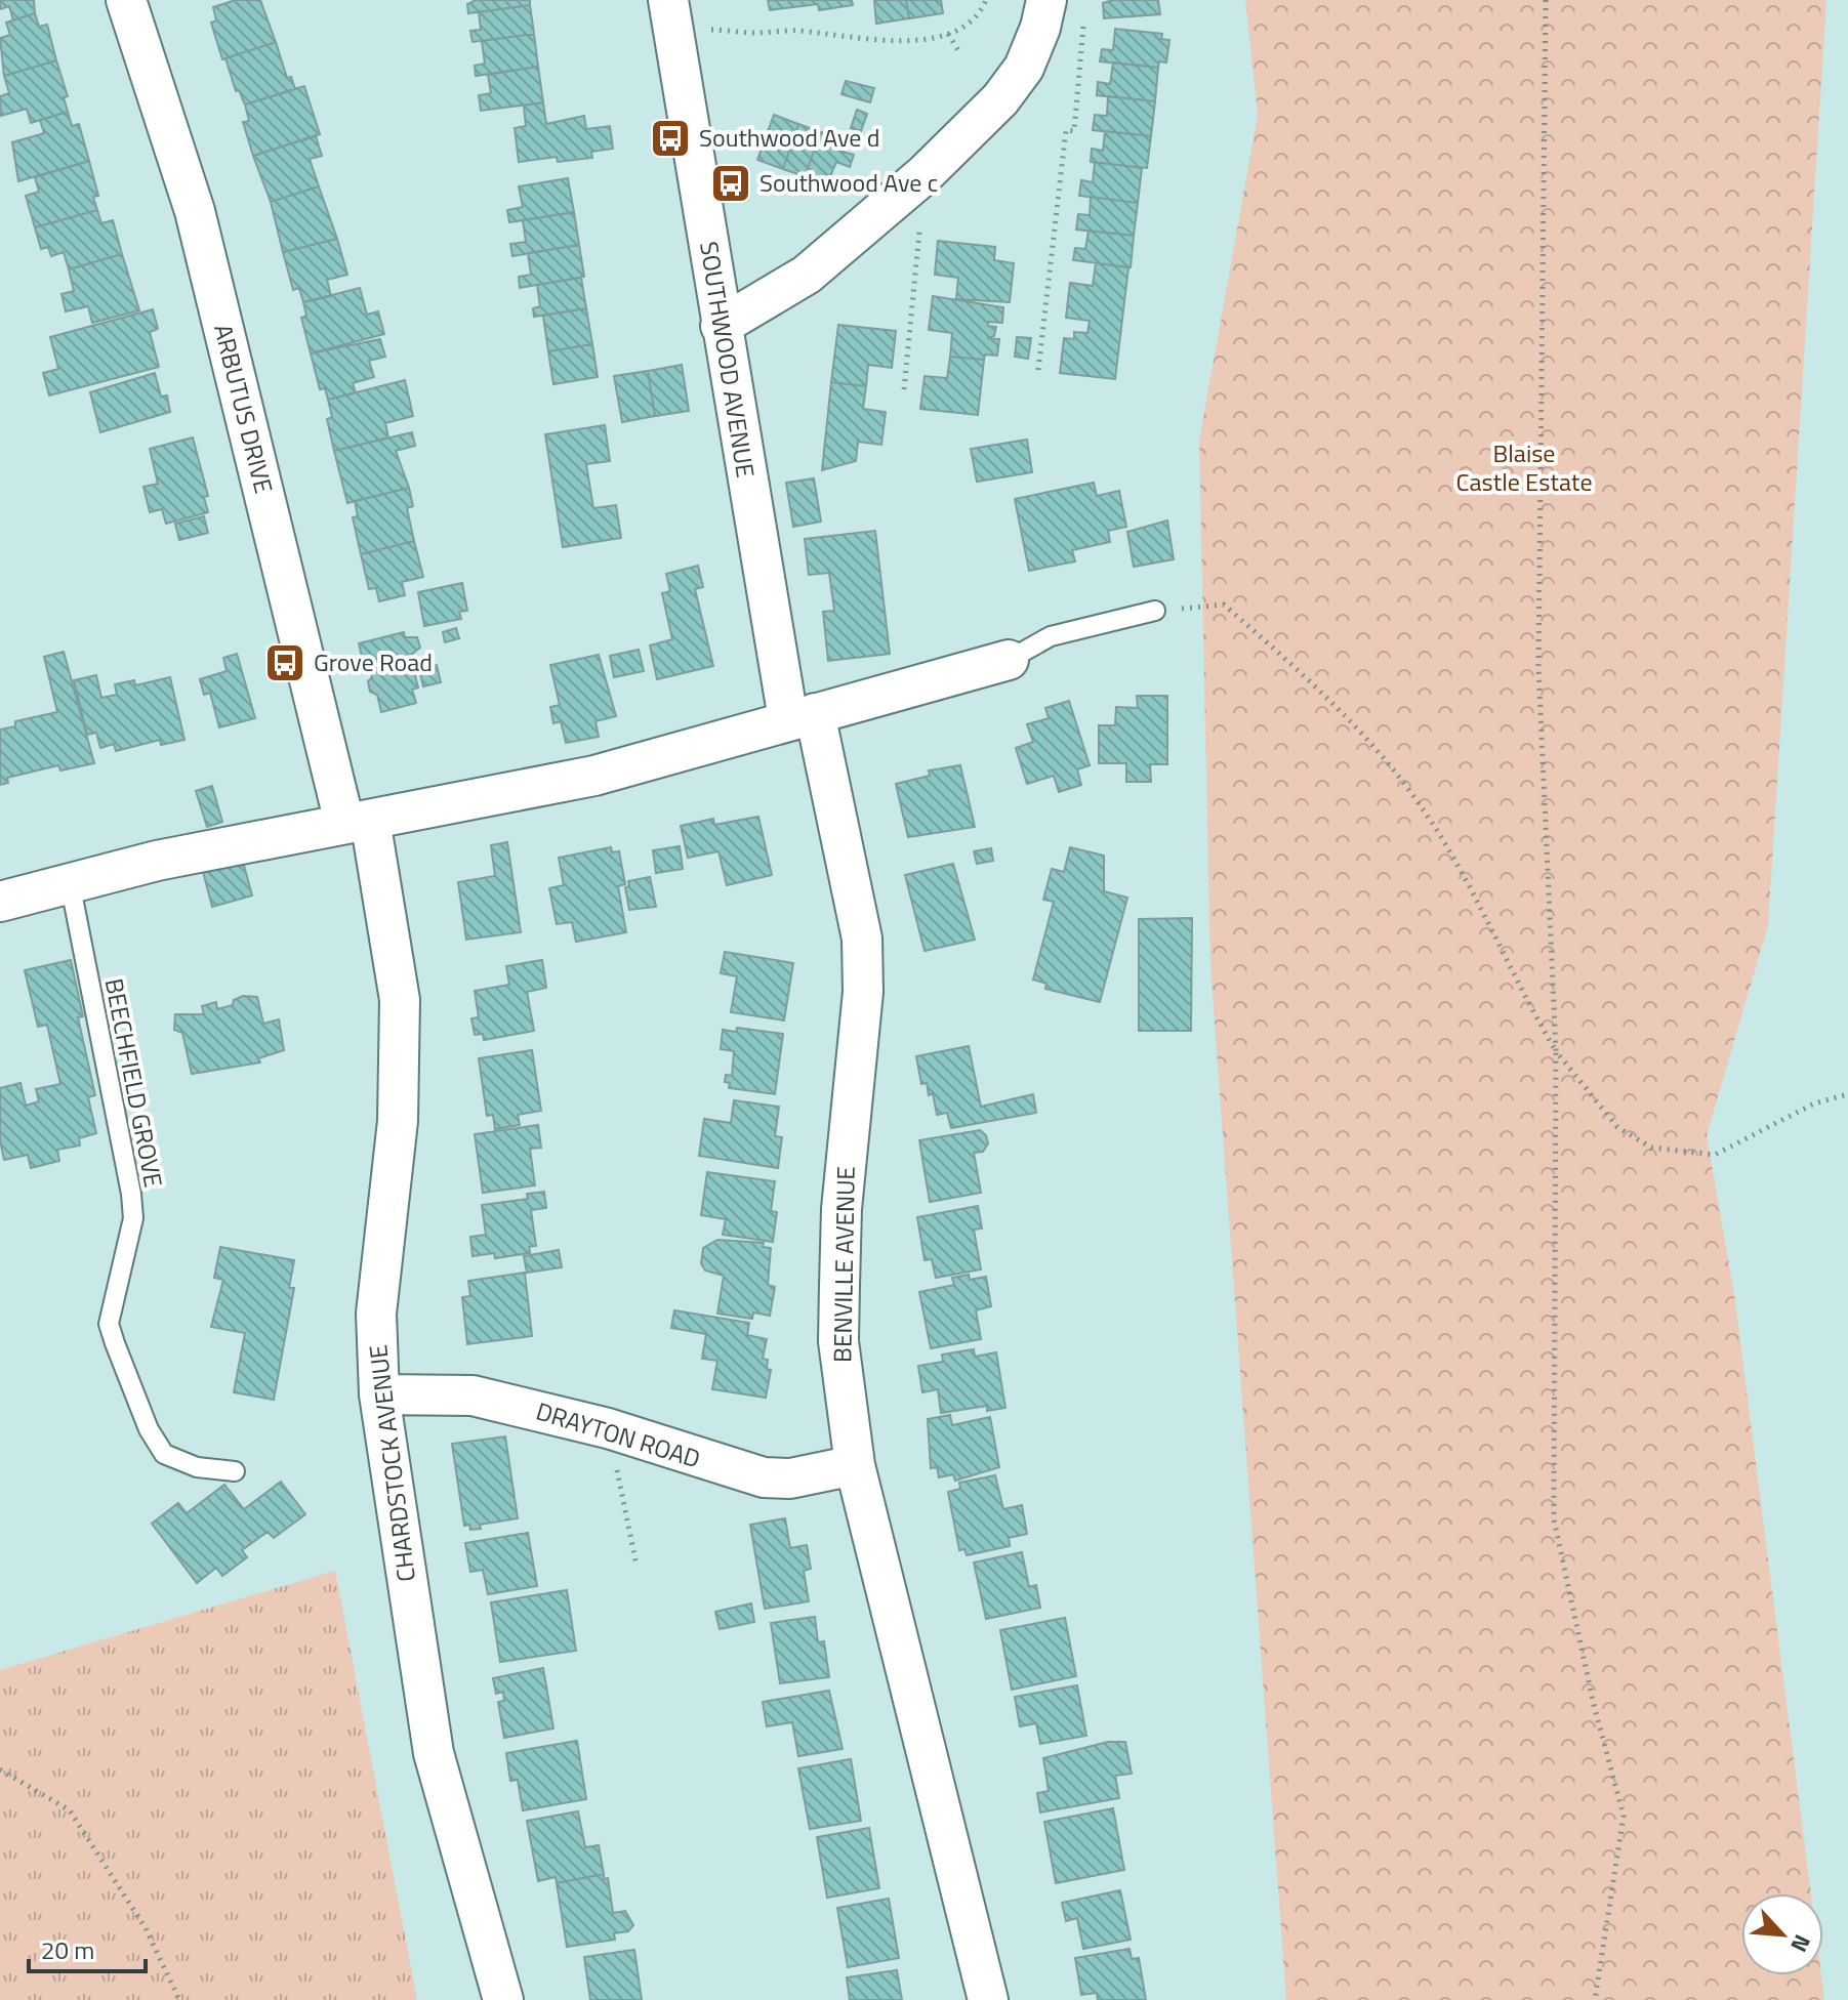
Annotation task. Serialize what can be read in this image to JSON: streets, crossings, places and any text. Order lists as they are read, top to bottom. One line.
{"streets":{"street":["SOUTHWOOD AVENUE","ARBUTUS DRIVE","BENVILLE AVENUE","DRAYTON ROAD","CHARDSTOCK AVENUE"],"lane":["BEECHFIELD GROVE"]},"crossings":[["SOUTHWOOD AVENUE","BENVILLE AVENUE"],["ARBUTUS DRIVE","CHARDSTOCK AVENUE"],["BENVILLE AVENUE","DRAYTON ROAD"],["DRAYTON ROAD","CHARDSTOCK AVENUE"]],"parks":["Blaise Castle Estate"],"places":{"bus stop":["Southwood Ave d","Southwood Ave c","Grove Road"]},"scale_bar":"20 m","north":"bottom right"}
